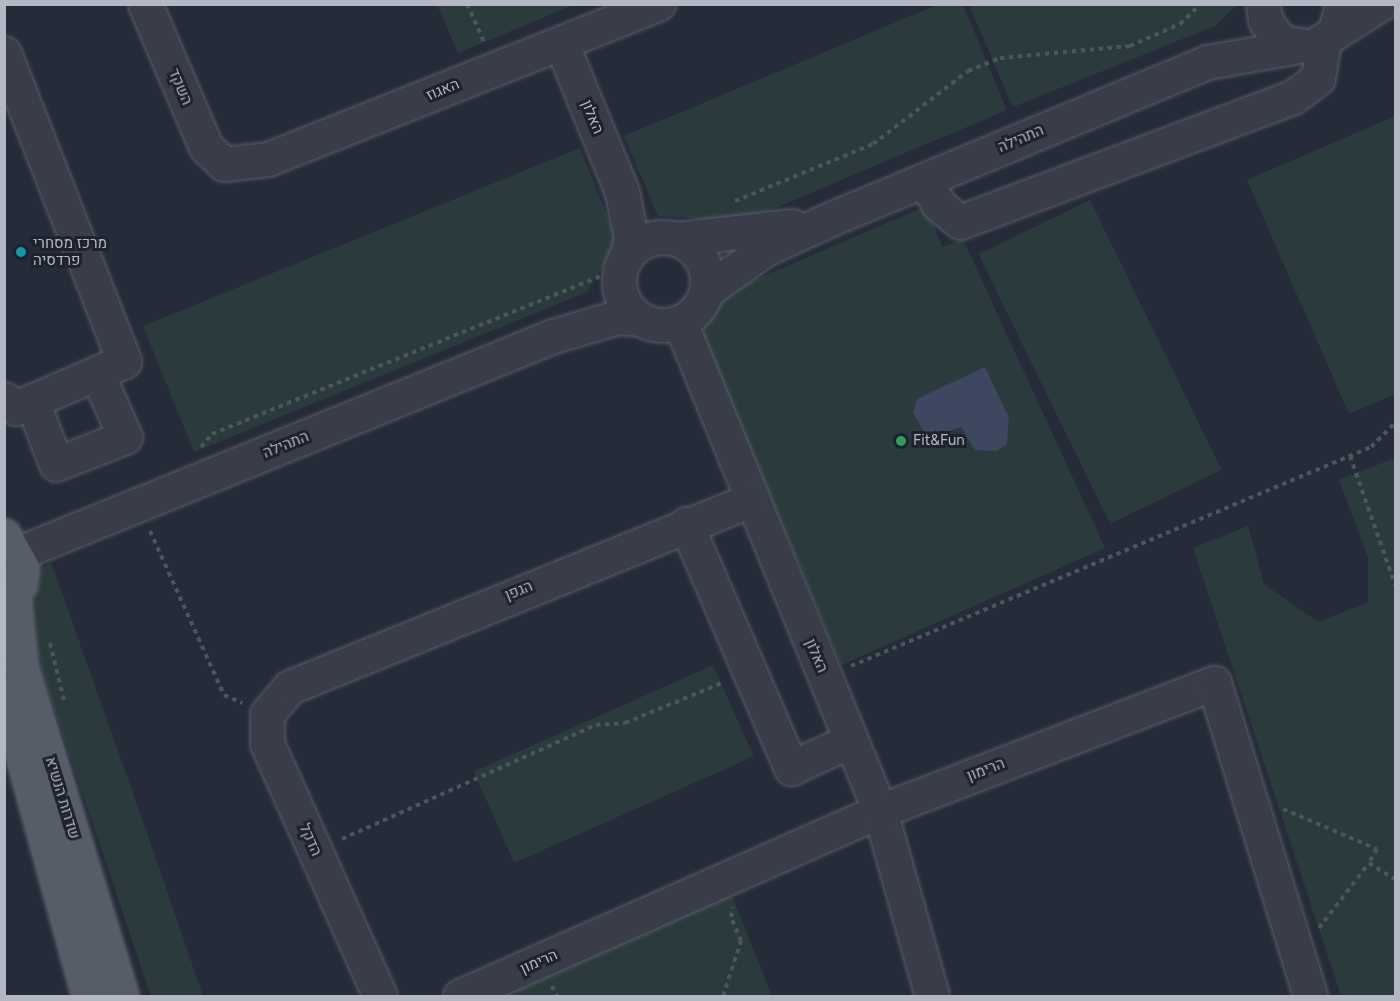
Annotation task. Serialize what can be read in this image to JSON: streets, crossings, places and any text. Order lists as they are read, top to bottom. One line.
{"streets":{"main road":["שדרות הנשיא"],"street":["השקד","האגוז","האלון","התהילה","הגפן","הרימון","הדקל"]},"crossings":[["השקד","האגוז"],["האגוז","האלון"],["האלון","התהילה"],["האלון","הגפן"],["האלון","הרימון"],["התהילה","שדרות הנשיא"],["הגפן","הדקל"]],"places":["מרכז מסחרי פרדסיה","Fit&Fun"]}
